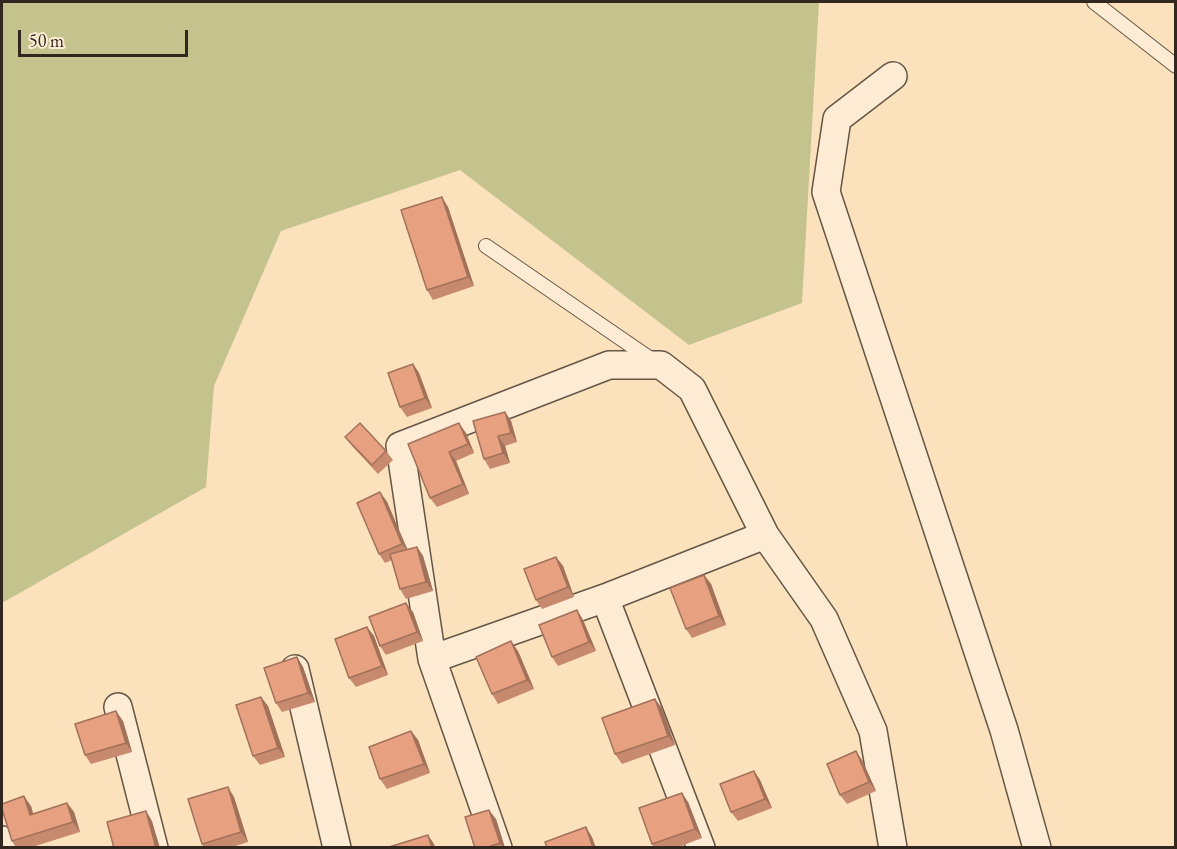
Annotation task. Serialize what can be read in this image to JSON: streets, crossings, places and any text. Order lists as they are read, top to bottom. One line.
{"scale_bar":"50 m"}
